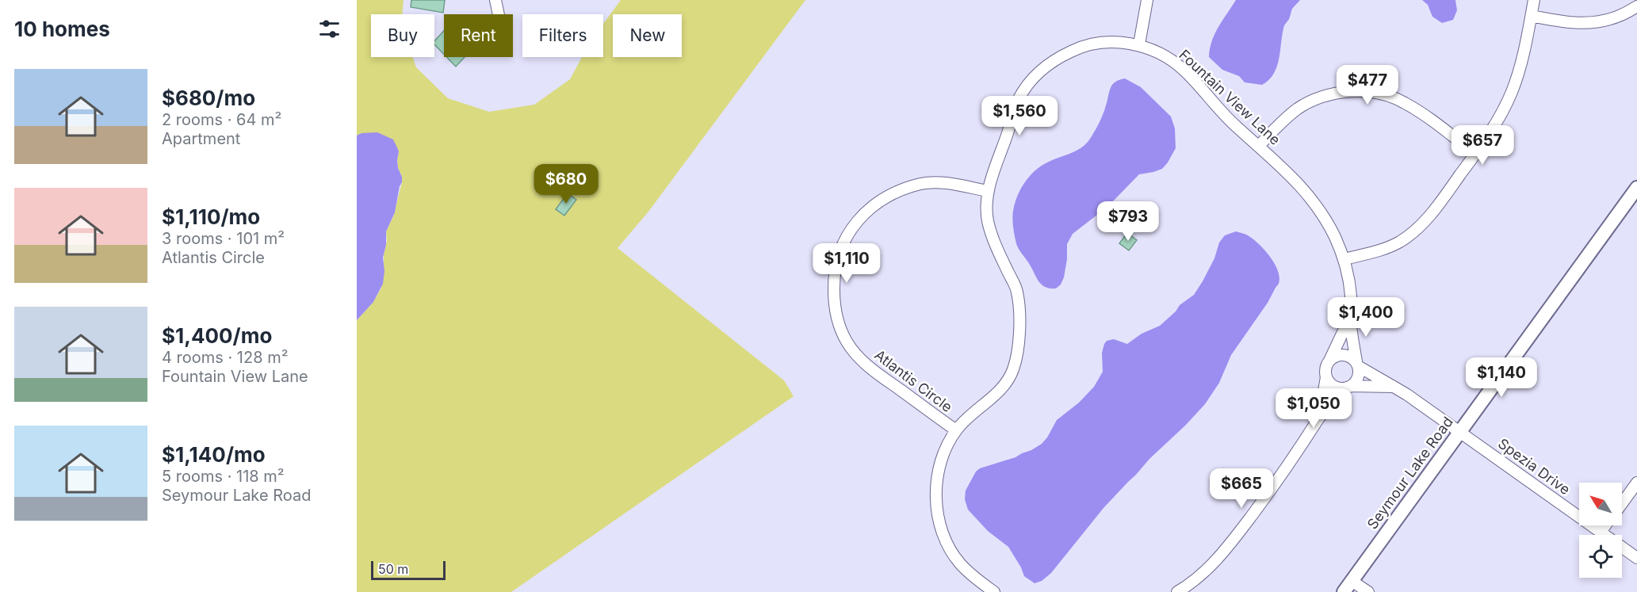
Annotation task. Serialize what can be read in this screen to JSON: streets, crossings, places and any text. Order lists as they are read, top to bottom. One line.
{"streets":{"street":["Fountain View Lane","Atlantis Circle","Spezia Drive","Seymour Lake Road"]},"crossings":[["Fountain View Lane","Atlantis Circle"],["Spezia Drive","Seymour Lake Road"]],"scale_bar":"50 m","north":"top left","page":{"heading":"10 homes","chip":["Buy","Rent","Filters","New"],"list":[{"name":"$680/mo","note":"2 rooms · 64 m² · Apartment"},{"name":"$1,110/mo","note":"3 rooms · 101 m² · Atlantis Circle"},{"name":"$1,400/mo","note":"4 rooms · 128 m² · Fountain View Lane"},{"name":"$1,140/mo","note":"5 rooms · 118 m² · Seymour Lake Road"}],"price":["$477","$1,560","$657","$680","$793","$1,110","$1,400","$1,140","$1,050","$665"],"scale":"50 m"}}
